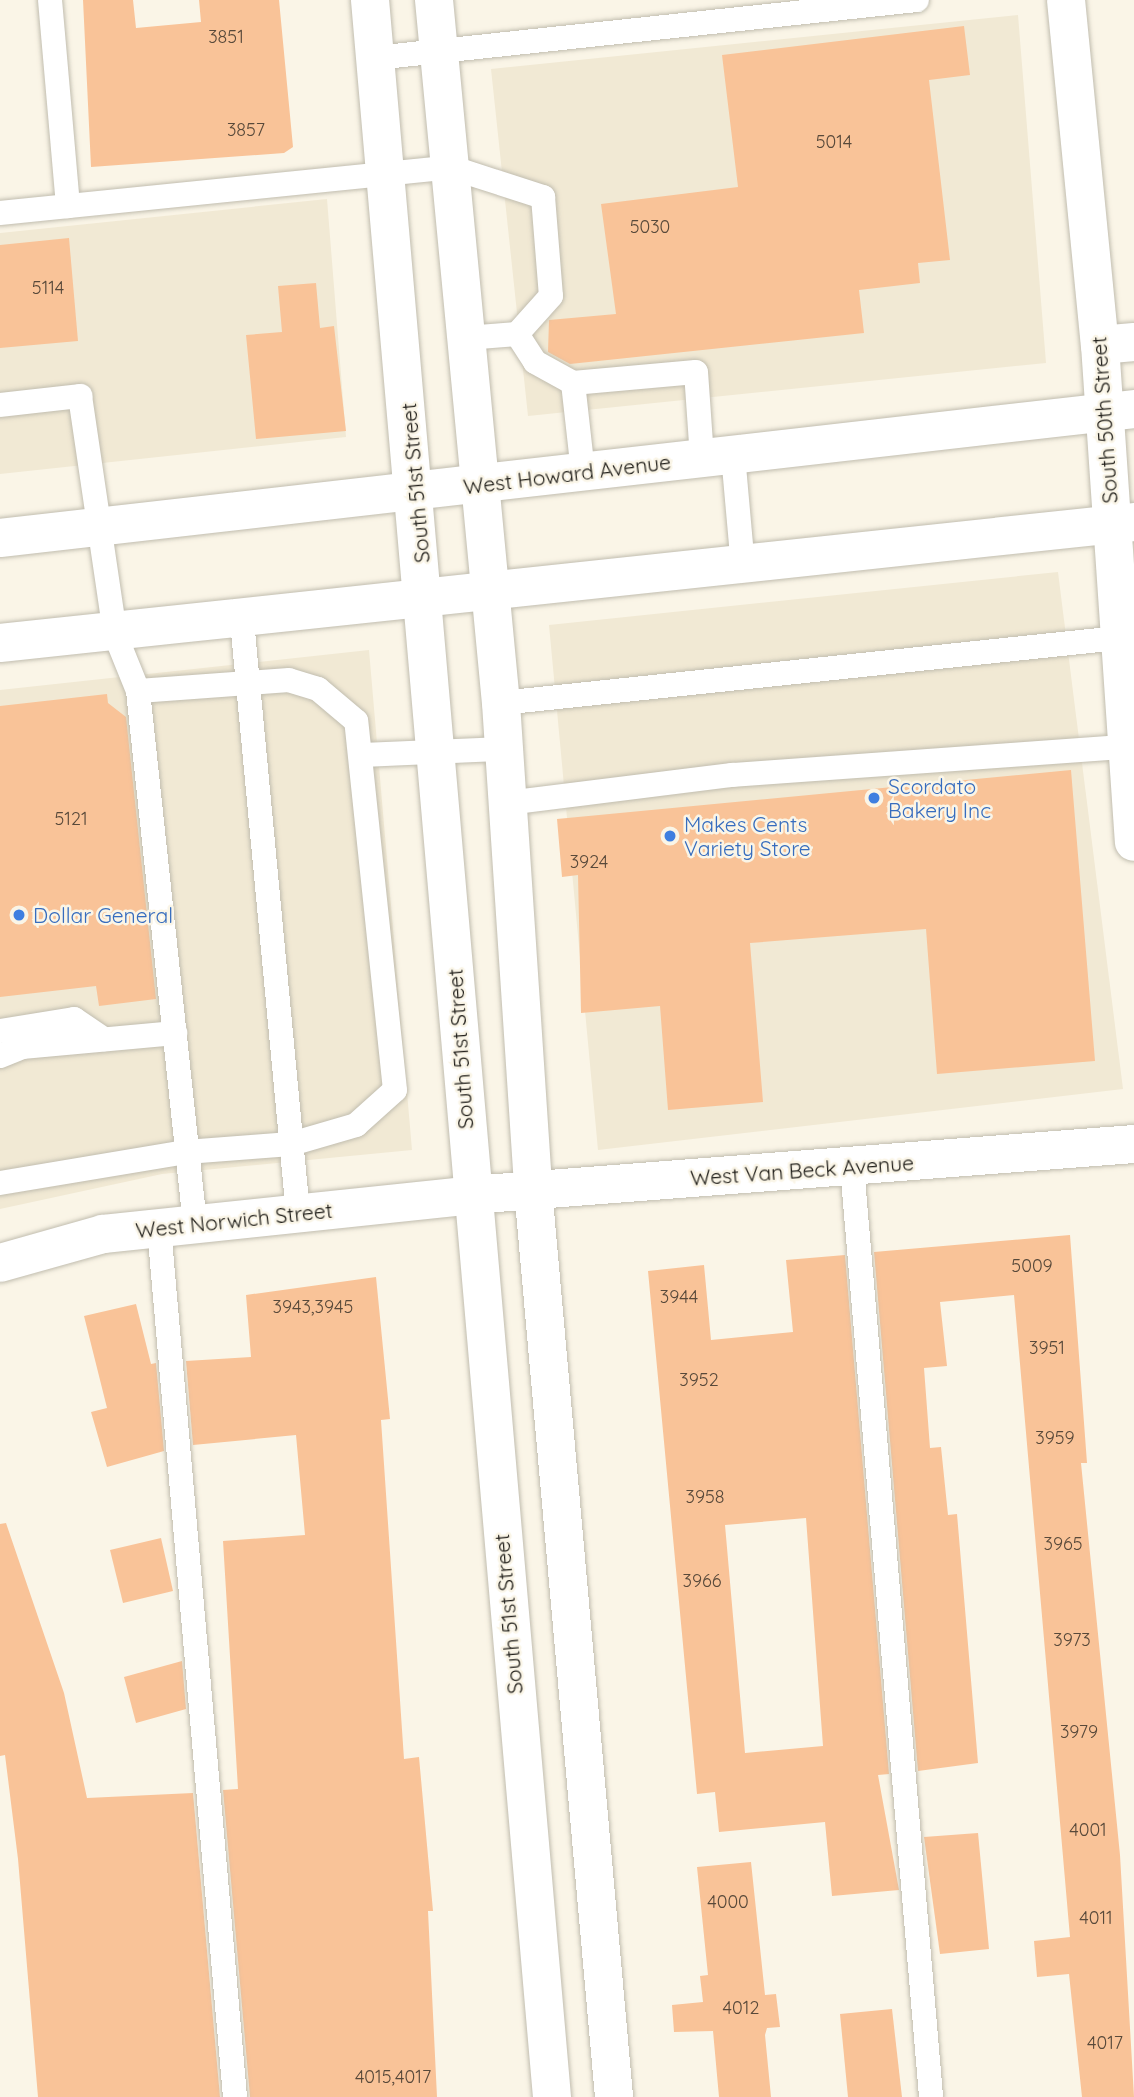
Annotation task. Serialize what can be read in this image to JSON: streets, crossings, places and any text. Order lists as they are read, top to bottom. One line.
{"streets":{"street":["South 50th Street","West Howard Avenue","South 51st Street","West Van Beck Avenue","West Norwich Street"]},"crossings":[["South 50th Street","West Howard Avenue"],["West Howard Avenue","South 51st Street"],["South 51st Street","West Van Beck Avenue"],["South 51st Street","West Norwich Street"],["West Van Beck Avenue","West Norwich Street"]],"places":["Scordato Bakery Inc","Makes Cents Variety Store","Dollar General"],"house_numbers":["3851","3857","5014","5030","5114","5121","3924","5009","3944","3943,3945","3951","3952","3959","3958","3965","3966","3973","3979","4001","4000","4011","4012","4017","4015,4017"]}
